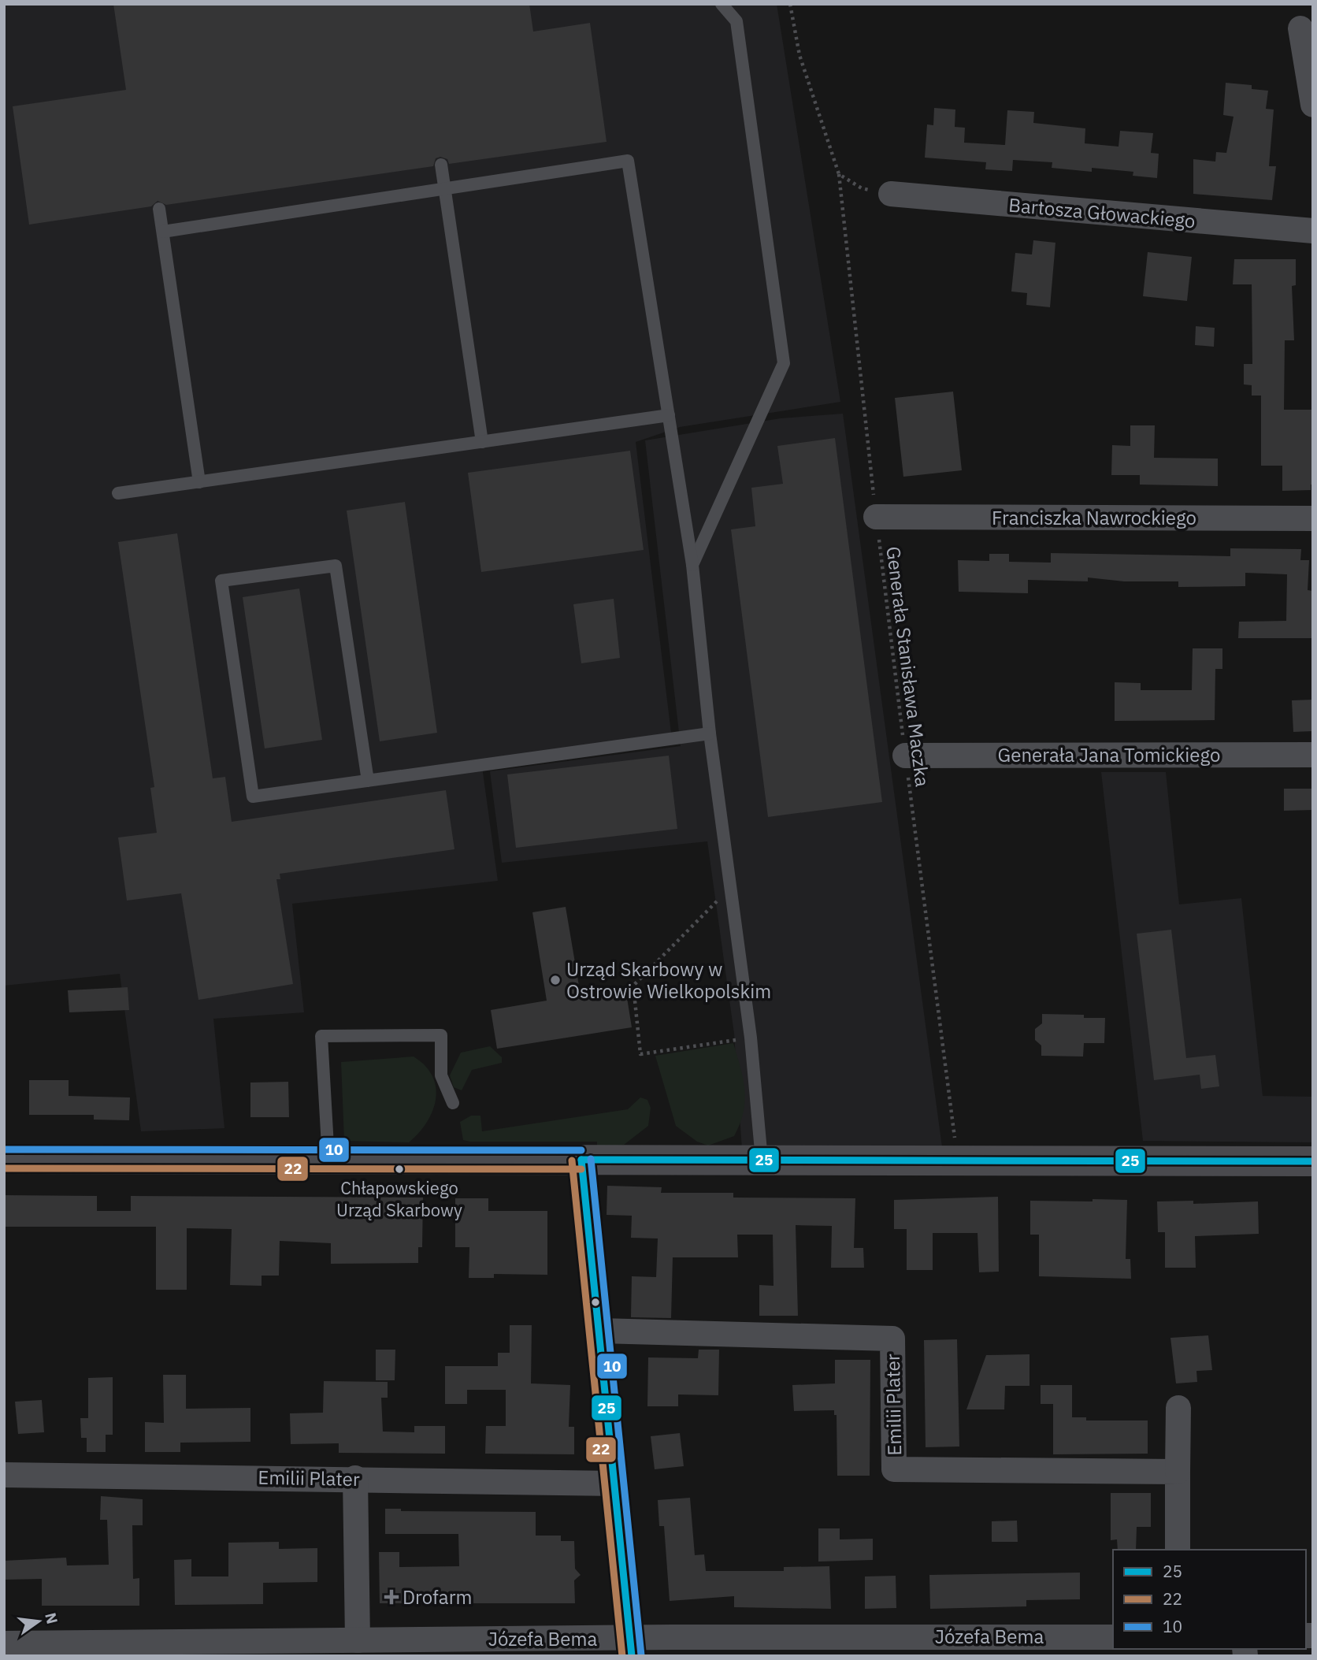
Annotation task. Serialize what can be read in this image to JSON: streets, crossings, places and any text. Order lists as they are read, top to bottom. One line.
{"streets":{"street":["Bartosza Głowackiego","Franciszka Nawrockiego","Generała Jana Tomickiego","Emilii Plater","Józefa Bema"],"path":["Generała Stanisława Maczka"]},"crossings":[["Franciszka Nawrockiego","Generała Stanisława Maczka"],["Generała Stanisława Maczka","Generała Jana Tomickiego"]],"places":{"other":["Urząd Skarbowy w Ostrowie Wielkopolskim","Chłapowskiego Urząd Skarbowy"],"health":["Drofarm"]},"lines":["transit line 10","transit line 25","transit line 22"],"legend":["25","22","10"],"north":"right"}
